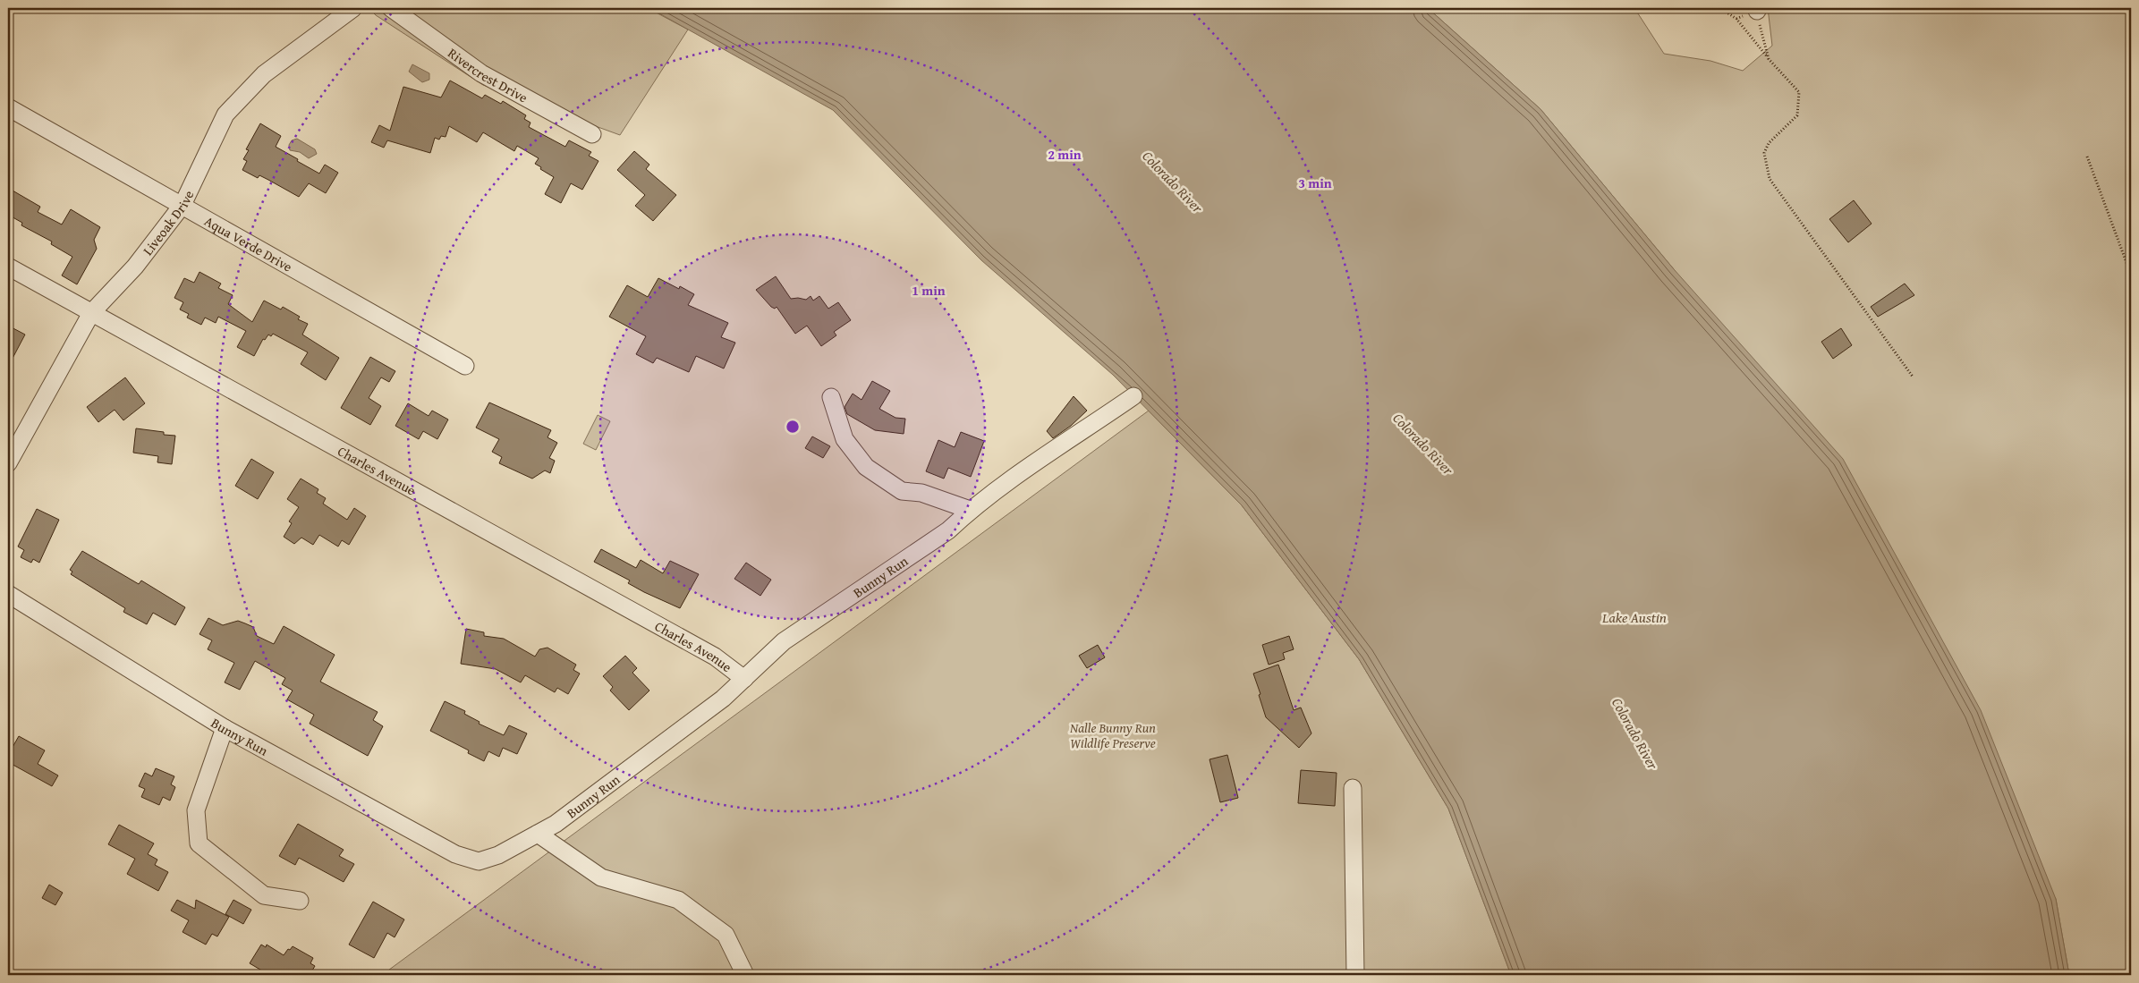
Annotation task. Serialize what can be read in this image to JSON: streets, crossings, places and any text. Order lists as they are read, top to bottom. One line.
{"streets":{"street":["Rivercrest Drive","Liveoak Drive","Aqua Verde Drive","Charles Avenue","Bunny Run"]},"crossings":[["Liveoak Drive","Aqua Verde Drive"],["Liveoak Drive","Charles Avenue"],["Charles Avenue","Bunny Run"]],"water":["Colorado River","Lake Austin"],"parks":["Nalle Bunny Run Wildlife Preserve"],"rings":["2 min","3 min","1 min"]}
